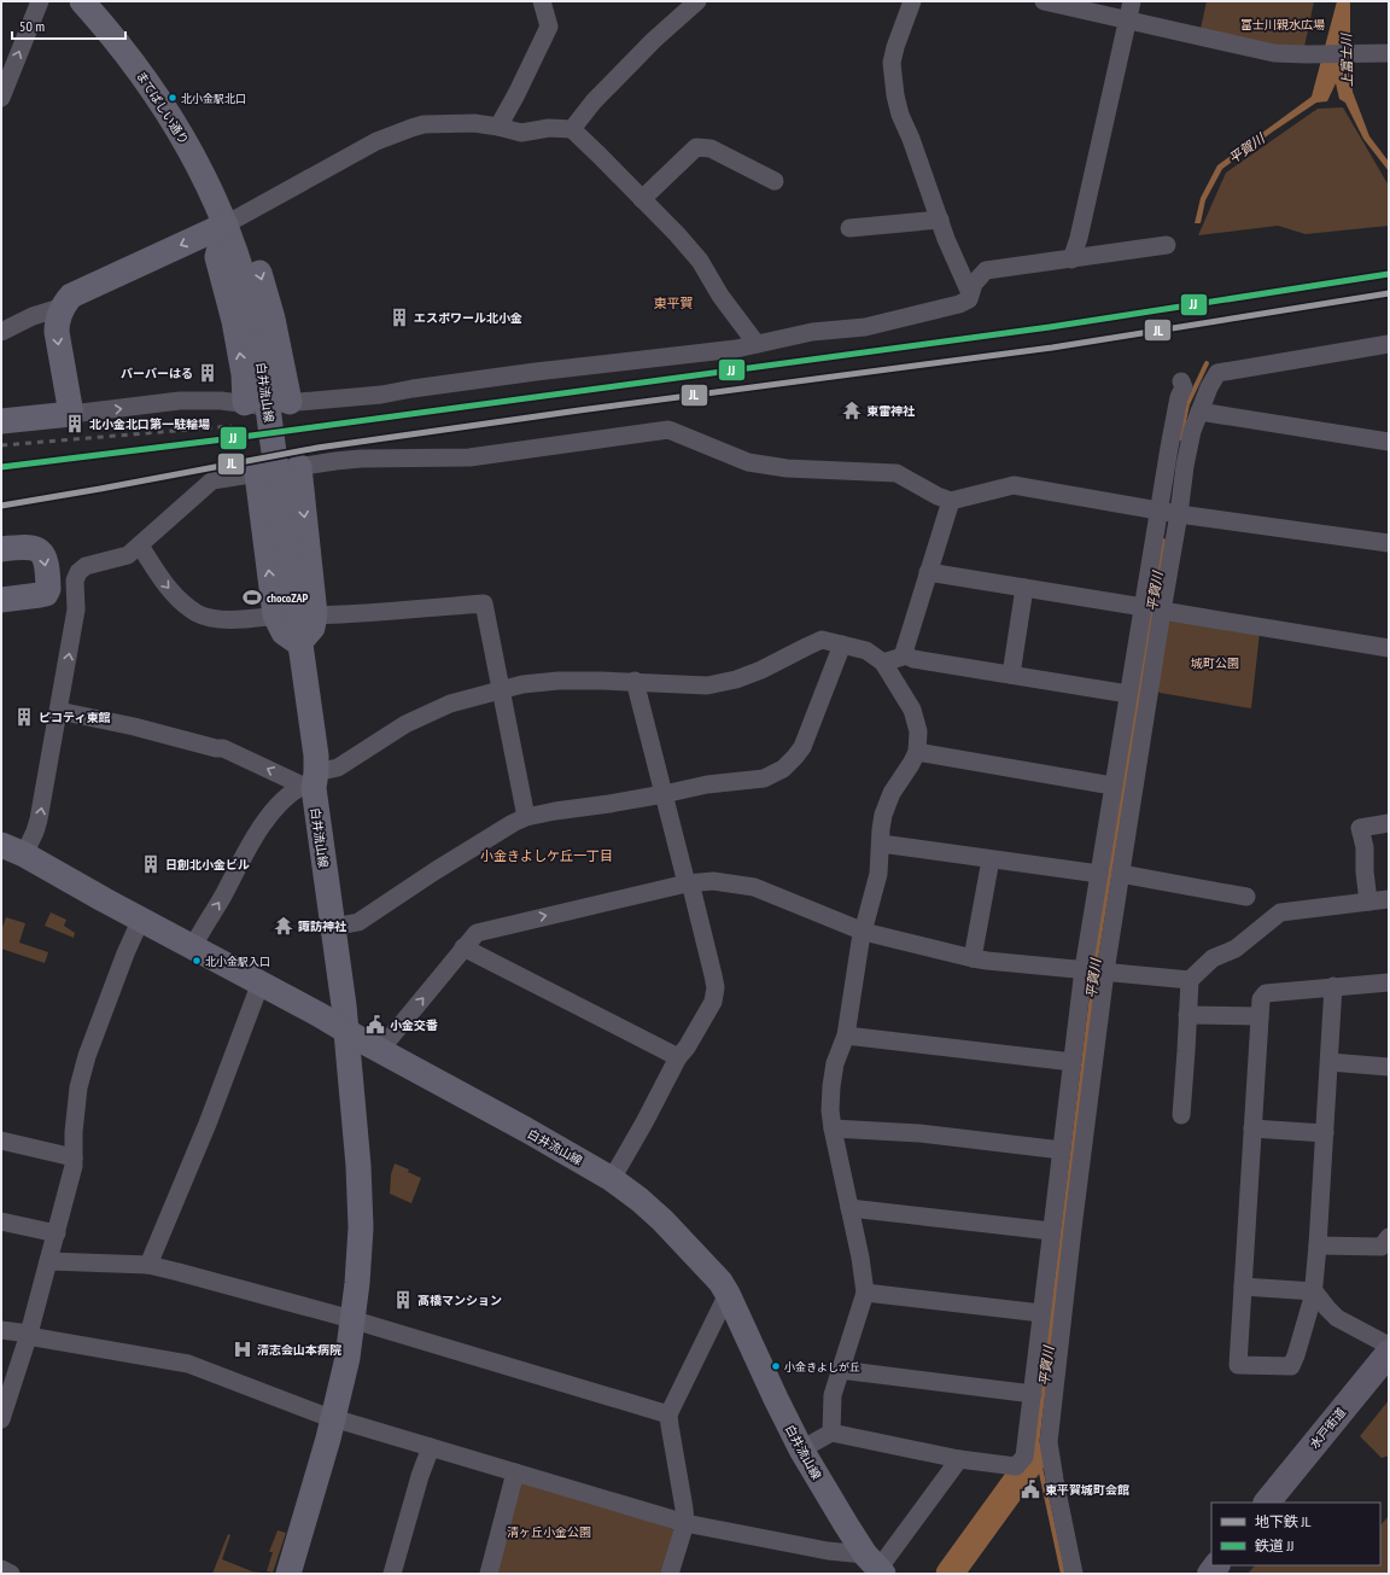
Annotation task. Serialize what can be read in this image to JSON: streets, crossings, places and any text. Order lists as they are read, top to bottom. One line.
{"streets":{"highway":["水戸街道"],"main road":["まてばしい通り","白井流山線"]},"crossings":[["まてばしい通り","白井流山線"]],"districts":["東平賀","小金きよしケ丘一丁目"],"water":["上富士川","平賀川"],"parks":["富士川親水広場","城町公園","清ヶ丘小金公園"],"places":{"other":["北小金駅北口","北小金駅入口","小金きよしが丘"],"building":["エスポワール北小金","バーバーはる","北小金北口第一駐輪場","ピコティ東館","日創北小金ビル","髙橋マンション"],"temple":["東雷神社","諏訪神社"],"sports":["chocoZAP"],"public building":["小金交番","東平賀城町会館"],"hospital":["清志会山本病院"]},"lines":["rail line JJ","metro line JL"],"legend":["地下鉄 JL","鉄道 JJ"],"scale_bar":"50 m"}
